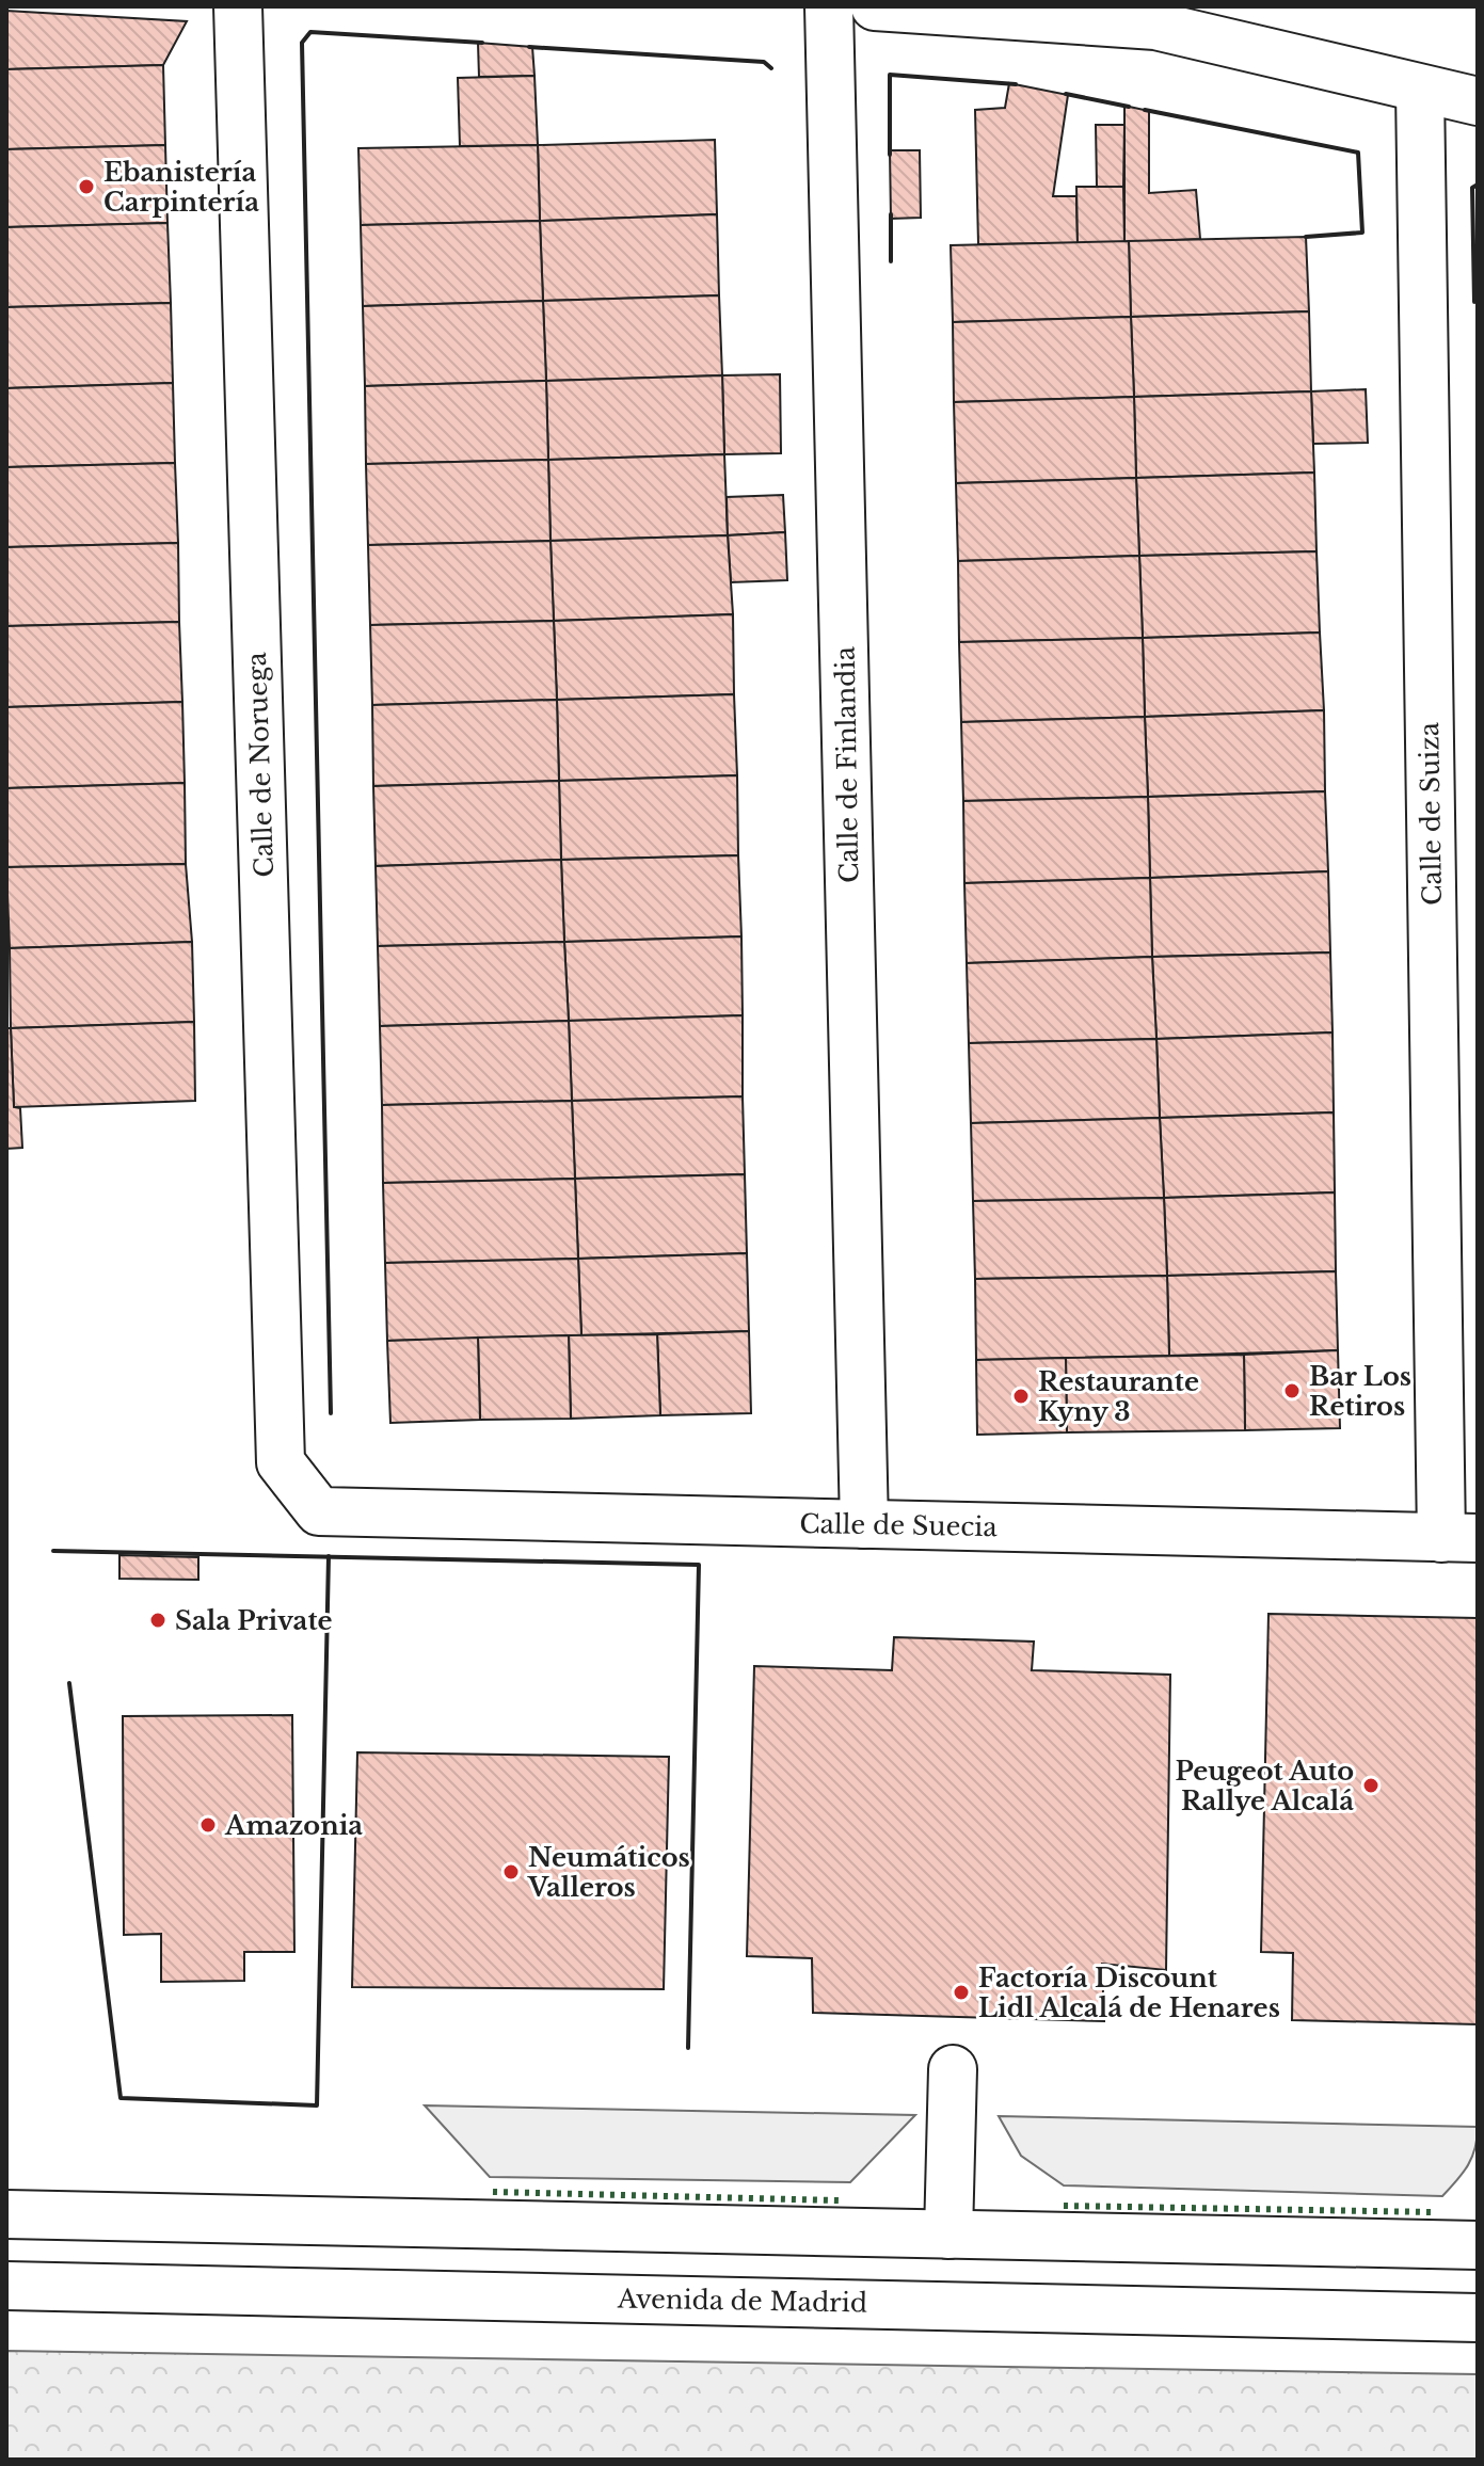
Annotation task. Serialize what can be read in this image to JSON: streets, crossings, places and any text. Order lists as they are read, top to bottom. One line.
{"streets":{"street":["Calle de Noruega","Calle de Finlandia","Calle de Suiza","Calle de Suecia","Avenida de Madrid"]},"crossings":[["Calle de Noruega","Calle de Suecia"],["Calle de Finlandia","Calle de Suecia"],["Calle de Suiza","Calle de Suecia"]],"places":["Ebanistería Carpintería","Bar Los Retiros","Restaurante Kyny 3","Sala Private","Peugeot Auto Rallye Alcalá","Amazonia","Neumáticos Valleros","Factoría Discount Lidl Alcalá de Henares"]}
